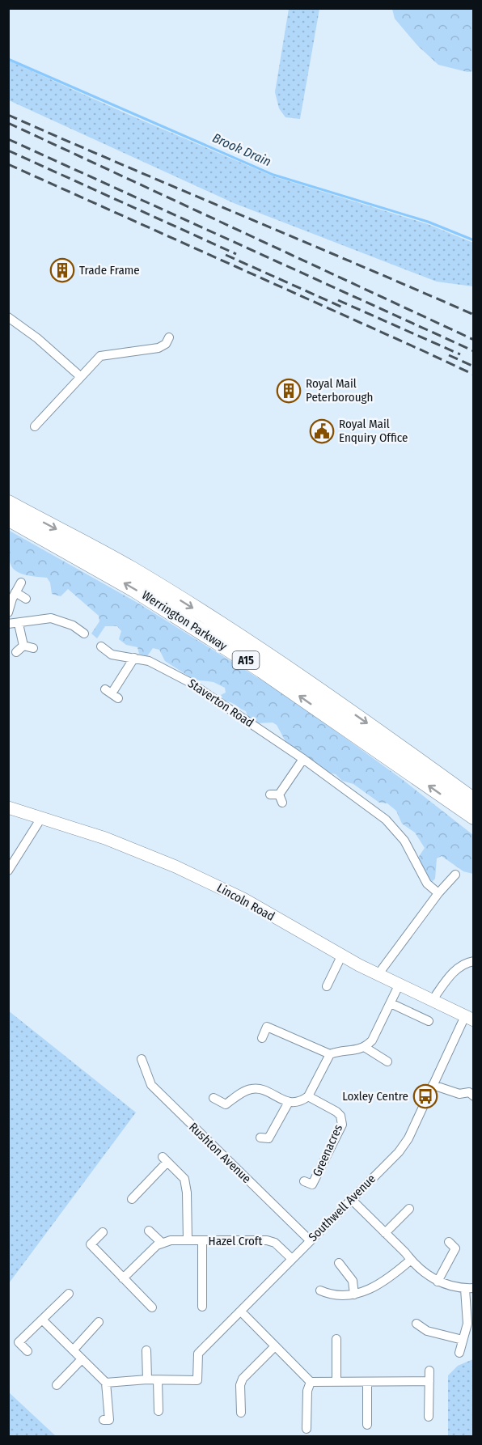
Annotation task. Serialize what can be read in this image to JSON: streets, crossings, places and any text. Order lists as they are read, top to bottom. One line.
{"streets":{"highway":["Werrington Parkway","A15"],"street":["Staverton Road","Lincoln Road","Greenacres","Rushton Avenue","Southwell Avenue","Hazel Croft"]},"crossings":[["Lincoln Road","Southwell Avenue"],["Rushton Avenue","Southwell Avenue"],["Southwell Avenue","Hazel Croft"]],"water":["Brook Drain"],"places":{"building":["Trade Frame","Royal Mail Peterborough"],"public building":["Royal Mail Enquiry Office"],"bus stop":["Loxley Centre"]}}
